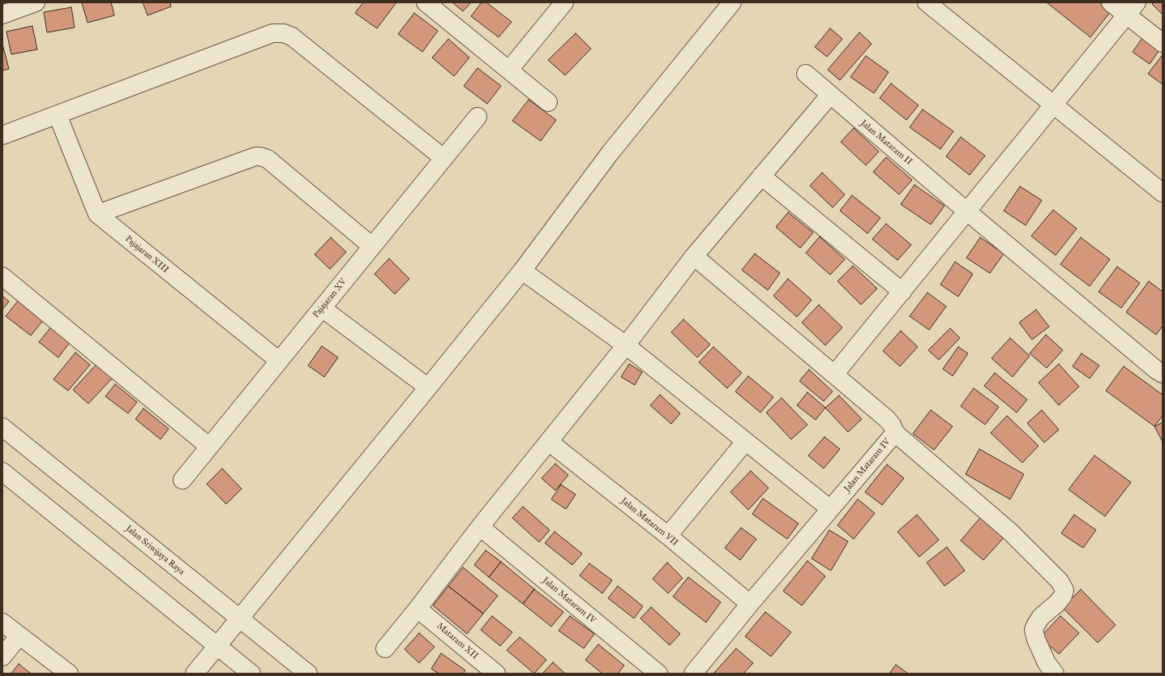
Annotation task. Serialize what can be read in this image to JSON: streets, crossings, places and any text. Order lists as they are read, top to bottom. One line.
{"streets":{"street":["Jalan Mataram II","Pajajaran XIII","Pajajaran XV","Jalan Mataram IV","Jalan Mataram VII","Jalan Sriwijaya Raya","Mataram XII"]},"crossings":[["Pajajaran XIII","Pajajaran XV"],["Jalan Mataram IV","Jalan Mataram VII"]]}
